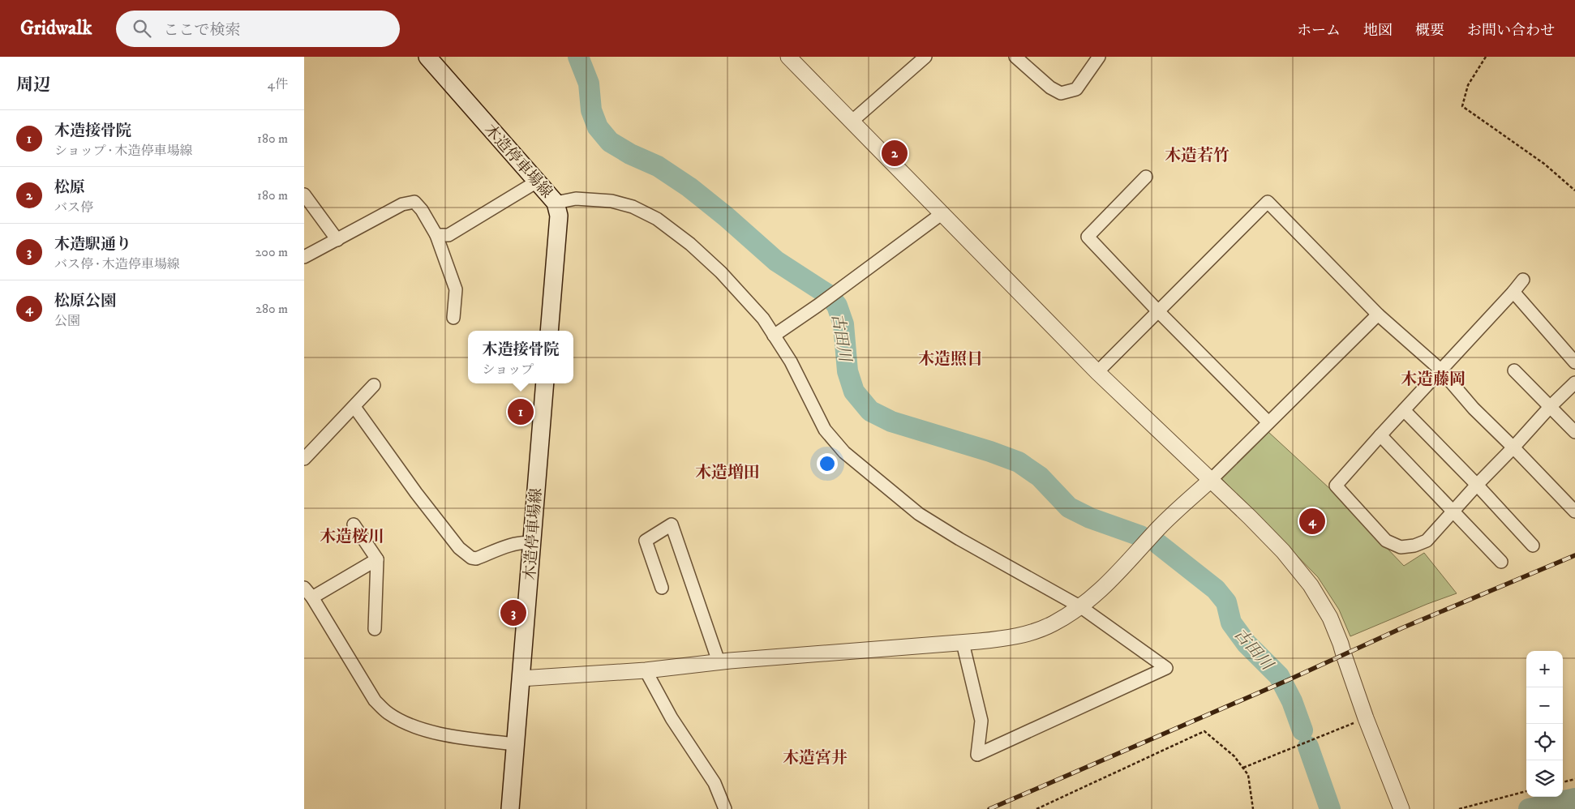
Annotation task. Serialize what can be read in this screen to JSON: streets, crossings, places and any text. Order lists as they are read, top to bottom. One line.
{"streets":{"main road":["木造停車場線"]},"districts":["木造若竹","木造照日","木造藤岡","木造増田","木造桜川","木造宮井"],"water":["古田川"],"page":{"header":"Gridwalk","search":"ここで検索","nav":["ホーム","地図","概要","お問い合わせ"],"heading":["周辺","4件"],"list":[{"mark":"1","name":"木造接骨院","note":"ショップ · 木造停車場線","value":"180 m"},{"mark":"2","name":"松原","note":"バス停","value":"180 m"},{"mark":"3","name":"木造駅通り","note":"バス停 · 木造停車場線","value":"200 m"},{"mark":"4","name":"松原公園","note":"公園","value":"280 m"}],"pins":["2","1","4","3"],"popup":["木造接骨院","ショップ"],"map_buttons":["+","−"]}}
